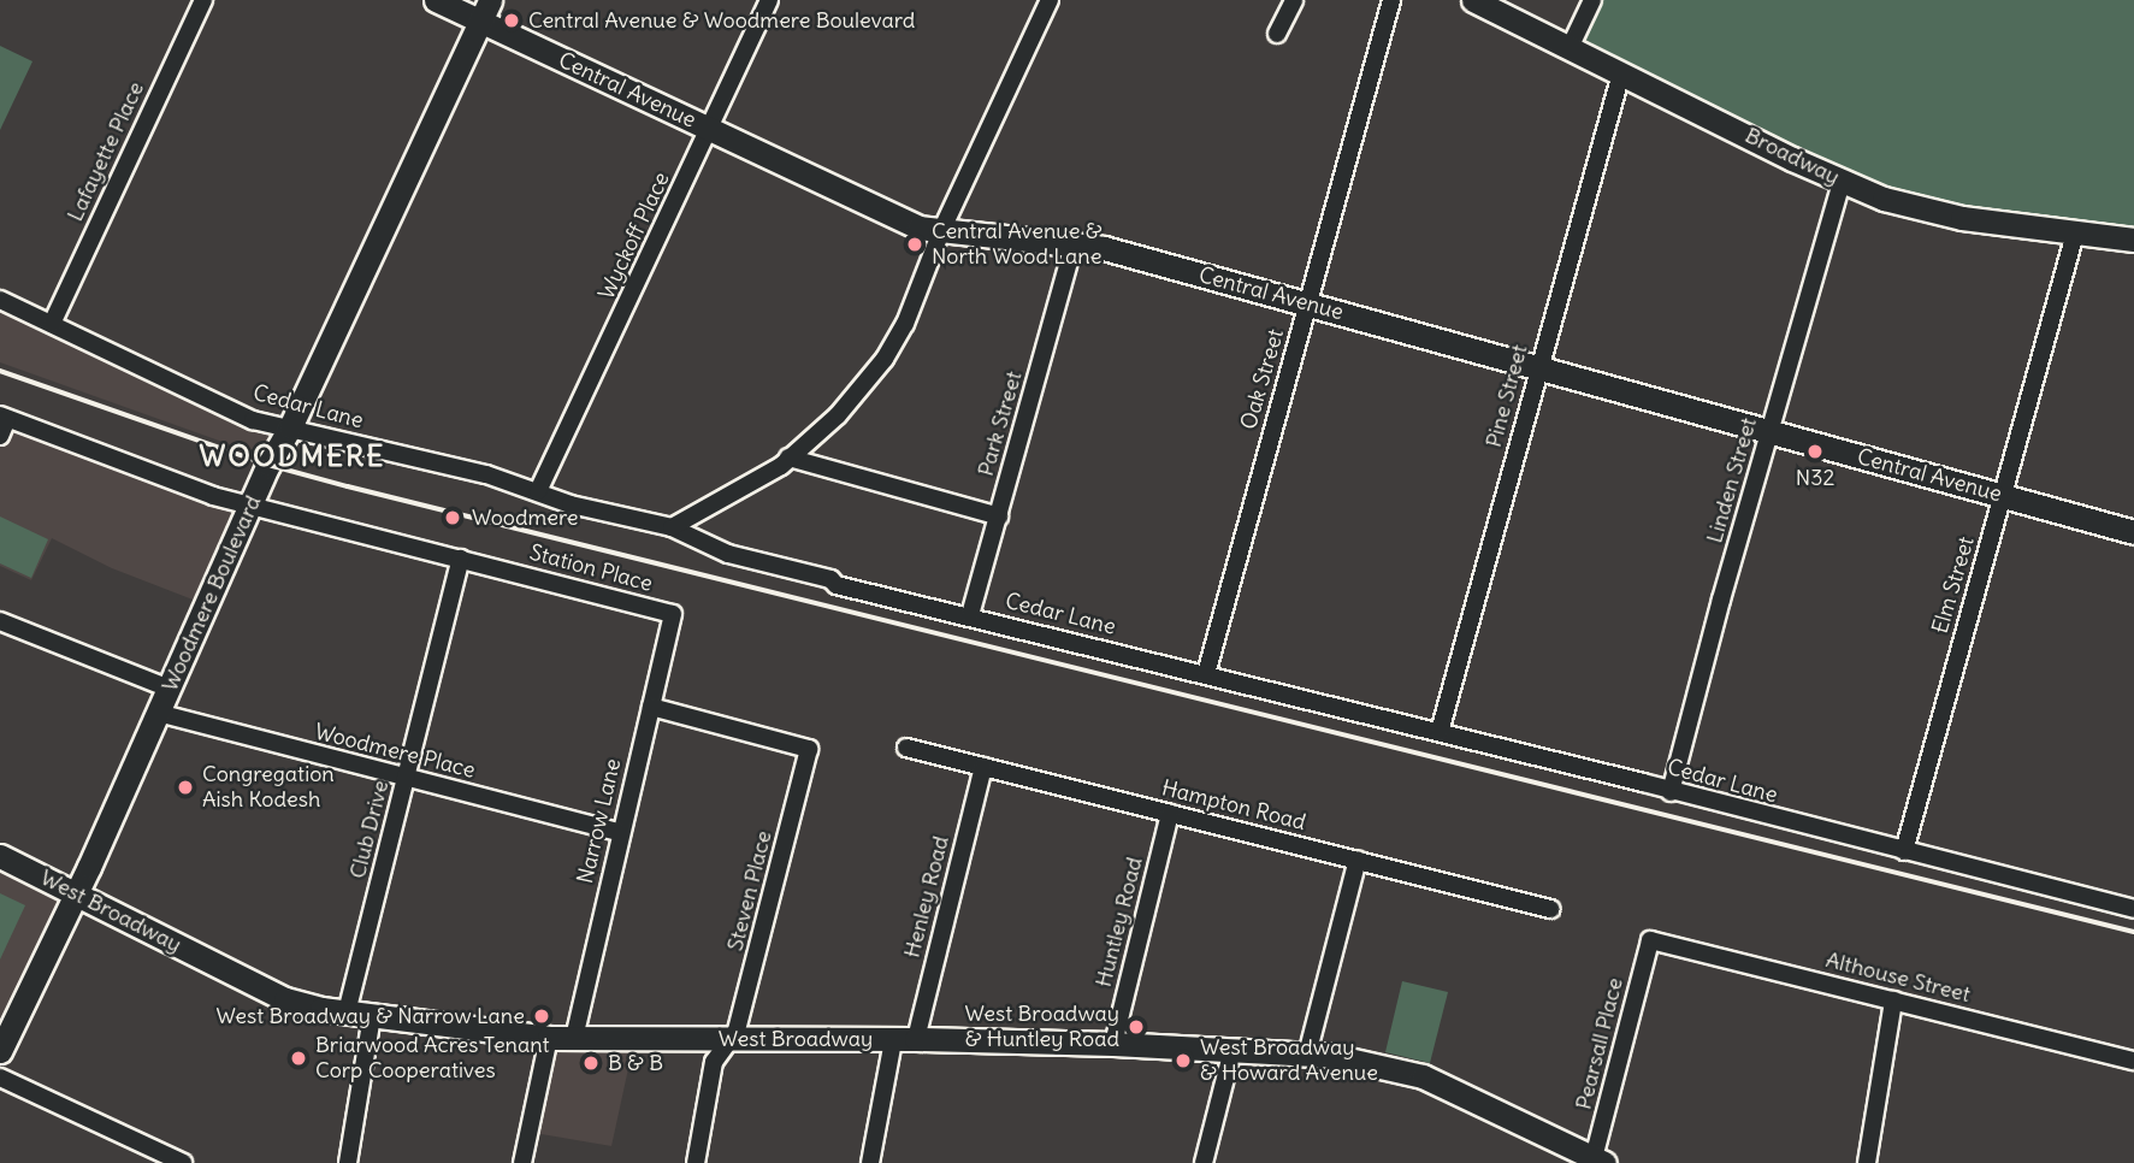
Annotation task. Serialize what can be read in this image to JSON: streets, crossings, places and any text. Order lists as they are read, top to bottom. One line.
{"streets":{"street":["Central Avenue","Lafayette Place","Broadway","Wyckoff Place","Oak Street","Pine Street","Cedar Lane","Park Street","Linden Street","Station Place","Elm Street","Woodmere Boulevard","Woodmere Place","Hampton Road","Narrow Lane","Club Drive","Steven Place","Henley Road","West Broadway","Huntley Road","Althouse Street","Pearsall Place"]},"crossings":[["Central Avenue","Wyckoff Place"],["Central Avenue","Oak Street"],["Central Avenue","Pine Street"],["Central Avenue","Park Street"],["Central Avenue","Linden Street"],["Central Avenue","Elm Street"],["Central Avenue","Woodmere Boulevard"],["Lafayette Place","Cedar Lane"],["Broadway","Pine Street"],["Broadway","Linden Street"],["Broadway","Elm Street"],["Wyckoff Place","Cedar Lane"],["Oak Street","Cedar Lane"],["Pine Street","Cedar Lane"],["Cedar Lane","Park Street"],["Cedar Lane","Linden Street"],["Cedar Lane","Elm Street"],["Cedar Lane","Woodmere Boulevard"],["Station Place","Woodmere Boulevard"],["Station Place","Narrow Lane"],["Station Place","Club Drive"],["Woodmere Boulevard","Woodmere Place"],["Woodmere Boulevard","West Broadway"],["Woodmere Place","Narrow Lane"],["Woodmere Place","Club Drive"],["Hampton Road","Henley Road"],["Hampton Road","Huntley Road"],["Narrow Lane","Steven Place"],["Narrow Lane","West Broadway"],["Club Drive","West Broadway"],["Steven Place","West Broadway"],["Henley Road","West Broadway"],["West Broadway","Huntley Road"],["West Broadway","Pearsall Place"],["Althouse Street","Pearsall Place"]],"districts":["WOODMERE"],"places":["Central Avenue & Woodmere Boulevard","Central Avenue & North Wood Lane","N32","Woodmere","Congregation Aish Kodesh","West Broadway & Narrow Lane","West Broadway & Huntley Road","Briarwood Acres Tenant Corp Cooperatives","West Broadway & Howard Avenue","B & B"]}
